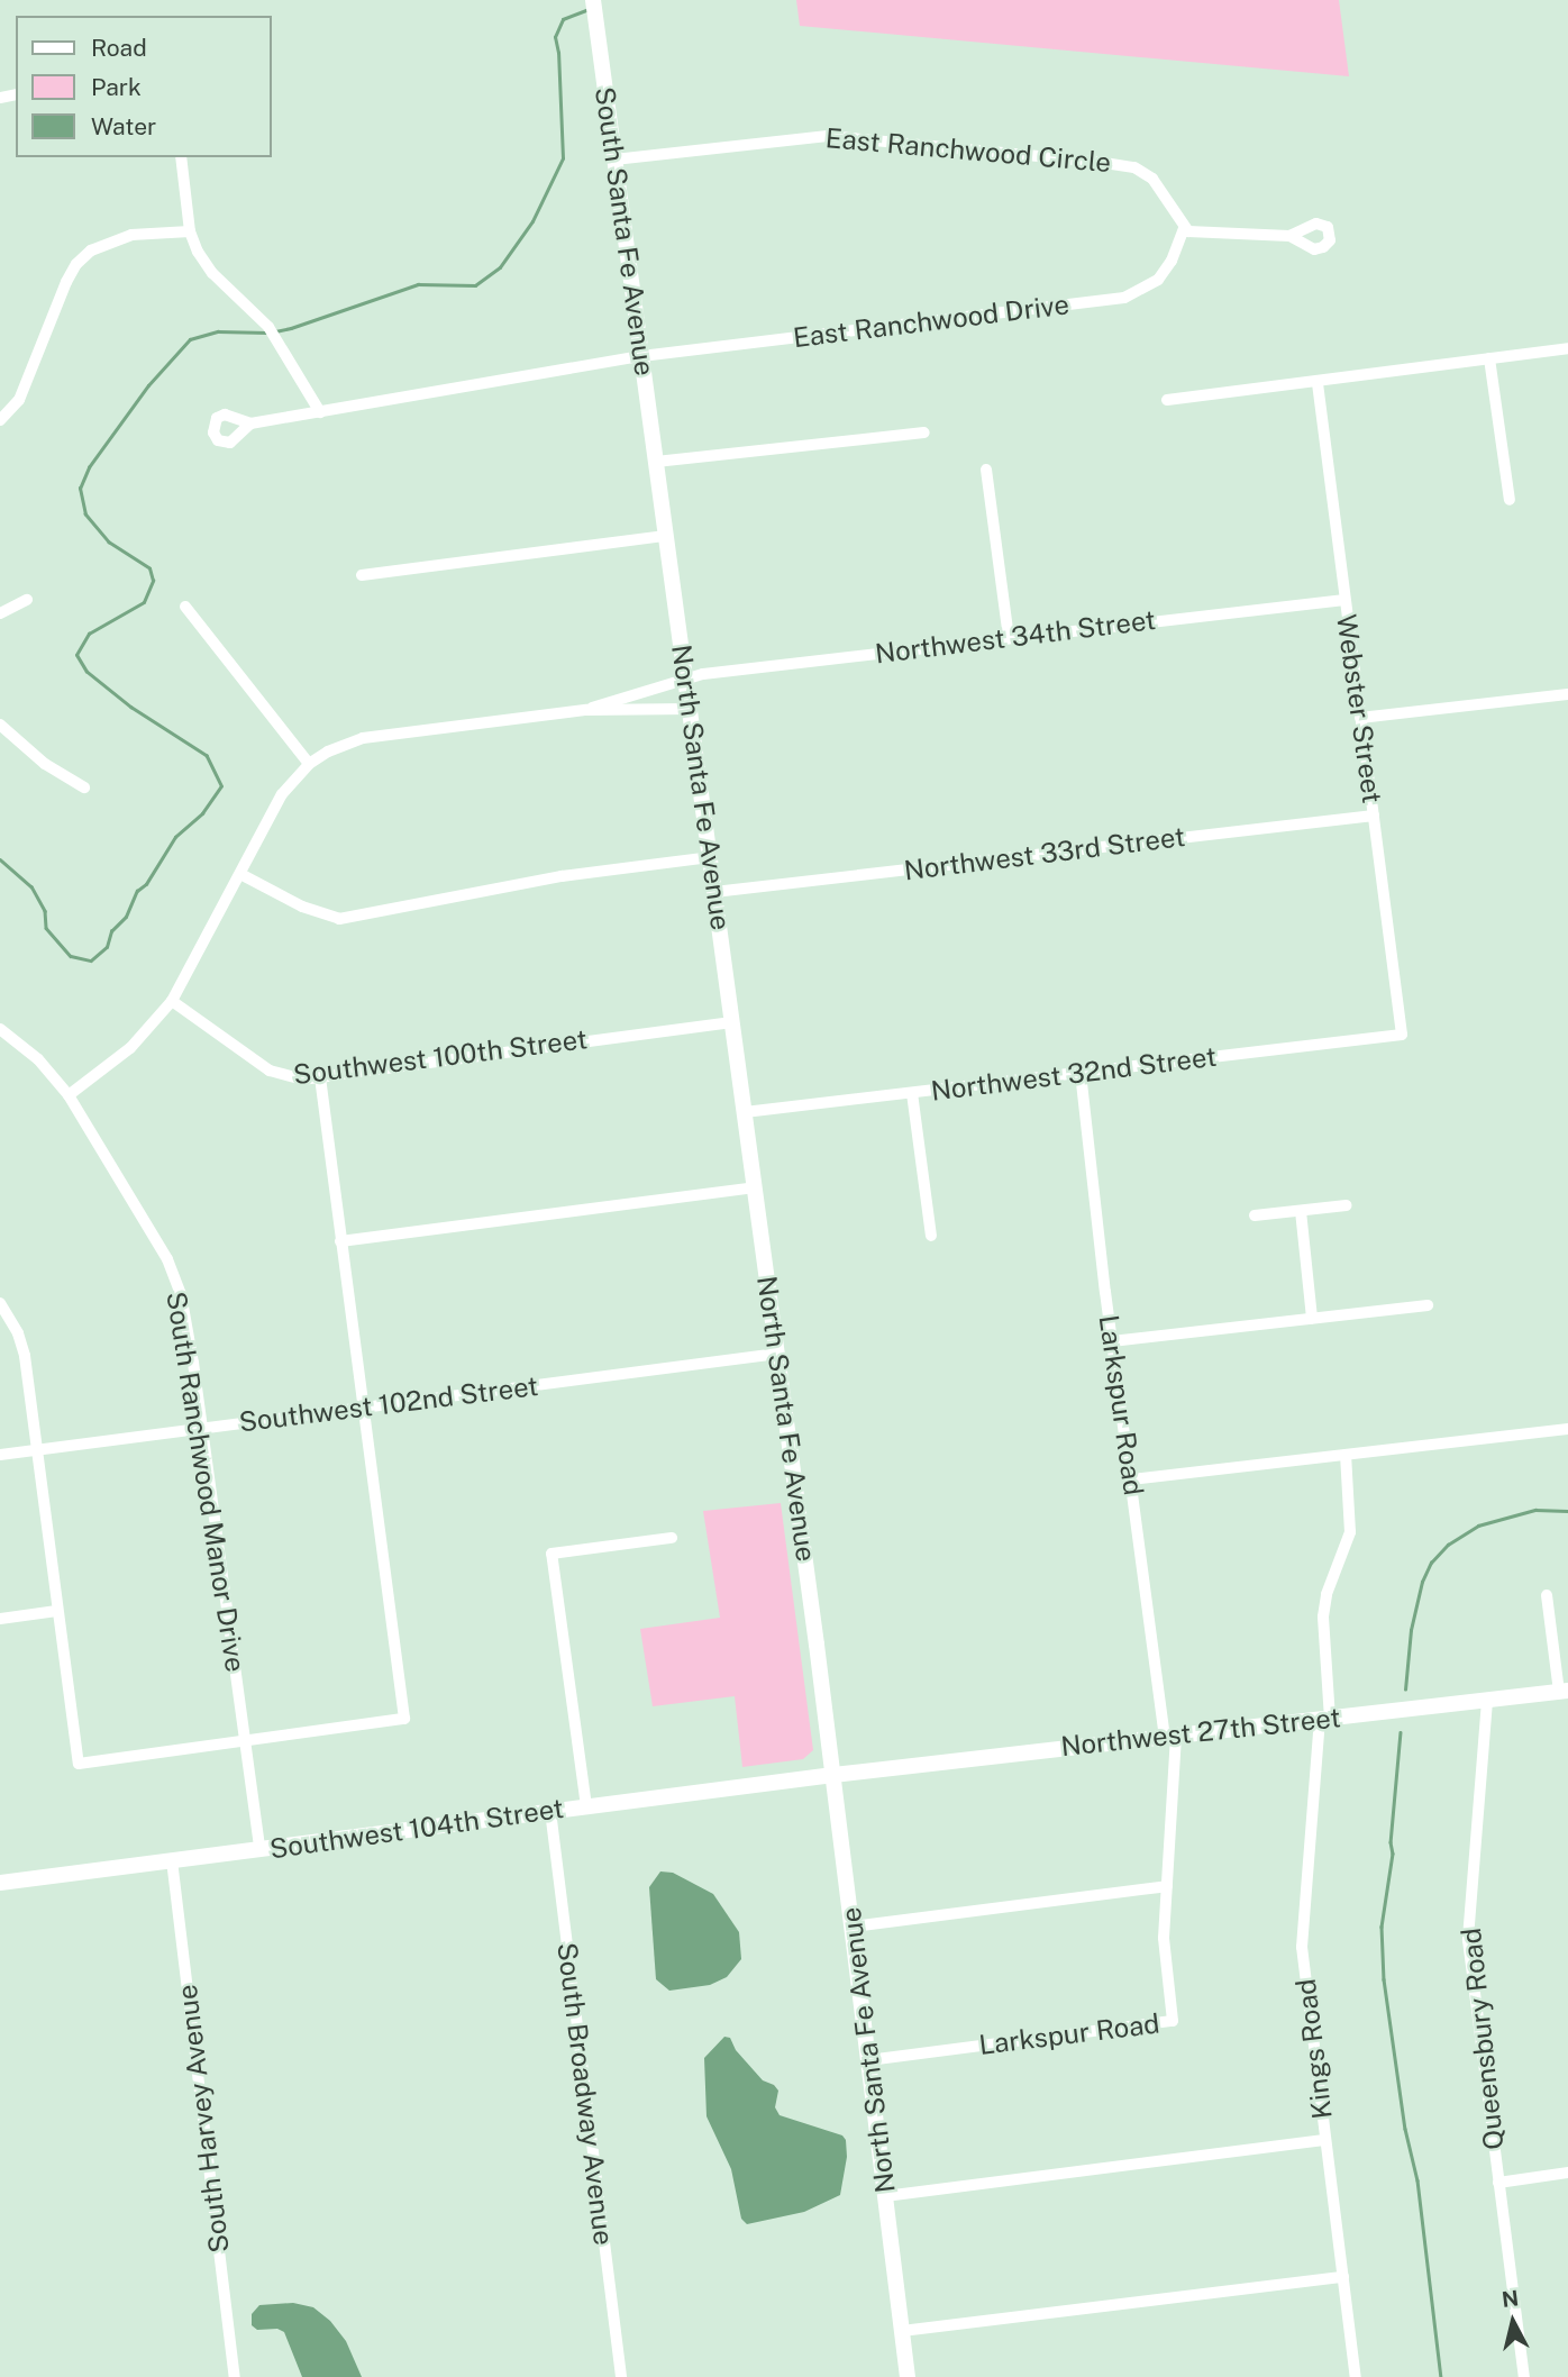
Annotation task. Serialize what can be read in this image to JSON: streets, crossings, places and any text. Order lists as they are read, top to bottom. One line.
{"streets":{"main road":["South Santa Fe Avenue","North Santa Fe Avenue","Northwest 27th Street","Southwest 104th Street"],"street":["East Ranchwood Circle","East Ranchwood Drive","Northwest 34th Street","Webster Street","Northwest 33rd Street","Southwest 100th Street","Northwest 32nd Street","Southwest 102nd Street","Larkspur Road","South Ranchwood Manor Drive","Queensbury Road","Kings Road","South Broadway Avenue","South Harvey Avenue"]},"crossings":[["East Ranchwood Circle","South Santa Fe Avenue"],["East Ranchwood Circle","East Ranchwood Drive"],["South Santa Fe Avenue","East Ranchwood Drive"],["South Santa Fe Avenue","North Santa Fe Avenue"],["Northwest 34th Street","Webster Street"],["Northwest 34th Street","North Santa Fe Avenue"],["Webster Street","Northwest 33rd Street"],["Webster Street","Northwest 32nd Street"],["North Santa Fe Avenue","Northwest 33rd Street"],["North Santa Fe Avenue","Southwest 100th Street"],["North Santa Fe Avenue","Northwest 32nd Street"],["North Santa Fe Avenue","Southwest 102nd Street"],["North Santa Fe Avenue","Larkspur Road"],["North Santa Fe Avenue","Northwest 27th Street"],["North Santa Fe Avenue","Southwest 104th Street"],["Northwest 32nd Street","Larkspur Road"],["Southwest 102nd Street","South Ranchwood Manor Drive"],["Larkspur Road","Northwest 27th Street"],["South Ranchwood Manor Drive","Southwest 104th Street"],["Northwest 27th Street","Southwest 104th Street"],["Northwest 27th Street","Queensbury Road"],["Northwest 27th Street","Kings Road"],["Southwest 104th Street","South Broadway Avenue"],["Southwest 104th Street","South Harvey Avenue"]],"legend":["Road","Park","Water"],"north":"top"}
